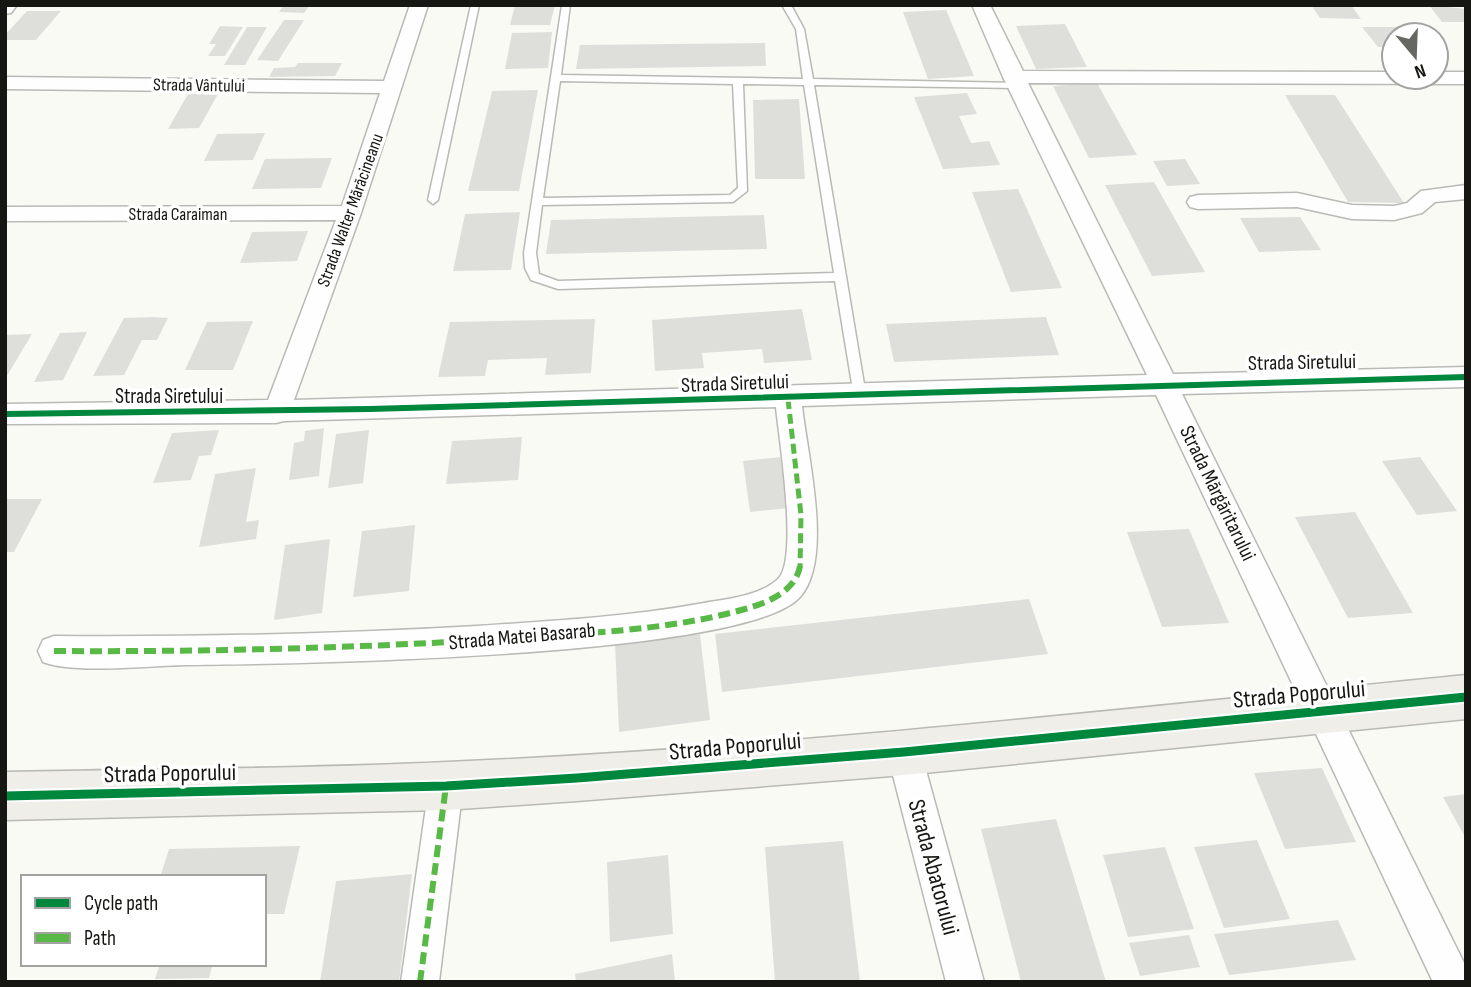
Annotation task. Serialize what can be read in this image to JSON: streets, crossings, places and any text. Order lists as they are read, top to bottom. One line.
{"streets":{"street":["Strada Vântului","Strada Walter Mărăcineanu","Strada Caraiman","Strada Siretului","Strada Mărgăritarului","Strada Matei Basarab","Strada Poporului","Strada Abatorului"]},"crossings":[["Strada Vântului","Strada Walter Mărăcineanu"],["Strada Walter Mărăcineanu","Strada Caraiman"],["Strada Walter Mărăcineanu","Strada Siretului"],["Strada Siretului","Strada Mărgăritarului"],["Strada Siretului","Strada Matei Basarab"],["Strada Mărgăritarului","Strada Poporului"],["Strada Poporului","Strada Abatorului"]],"legend":["Cycle path","Path"],"north":"bottom"}
